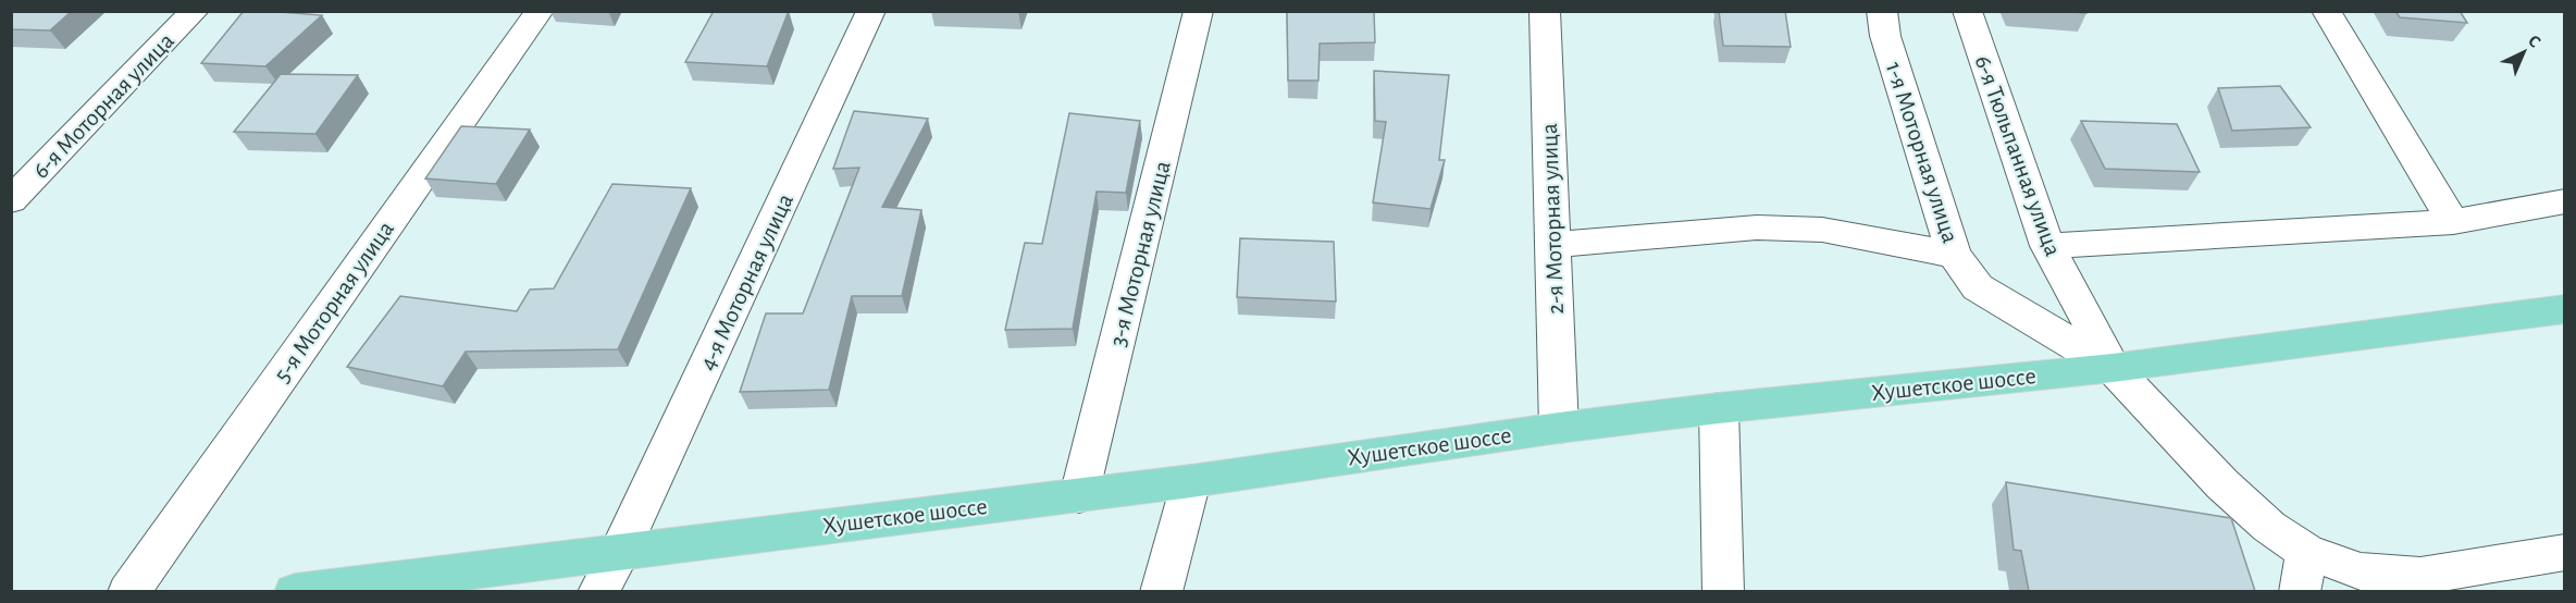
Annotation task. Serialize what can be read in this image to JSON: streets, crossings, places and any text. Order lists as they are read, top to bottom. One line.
{"streets":{"main road":["Хушетское шоссе"],"street":["6-я Моторная улица","1-я Моторная улица","6-я Тюльпанная улица","2-я Моторная улица","3-я Моторная улица","4-я Моторная улица","5-я Моторная улица"]},"crossings":[["1-я Моторная улица","6-я Тюльпанная улица"],["1-я Моторная улица","Хушетское шоссе"],["6-я Тюльпанная улица","Хушетское шоссе"],["2-я Моторная улица","Хушетское шоссе"],["3-я Моторная улица","Хушетское шоссе"],["4-я Моторная улица","Хушетское шоссе"]],"north":"top right"}
